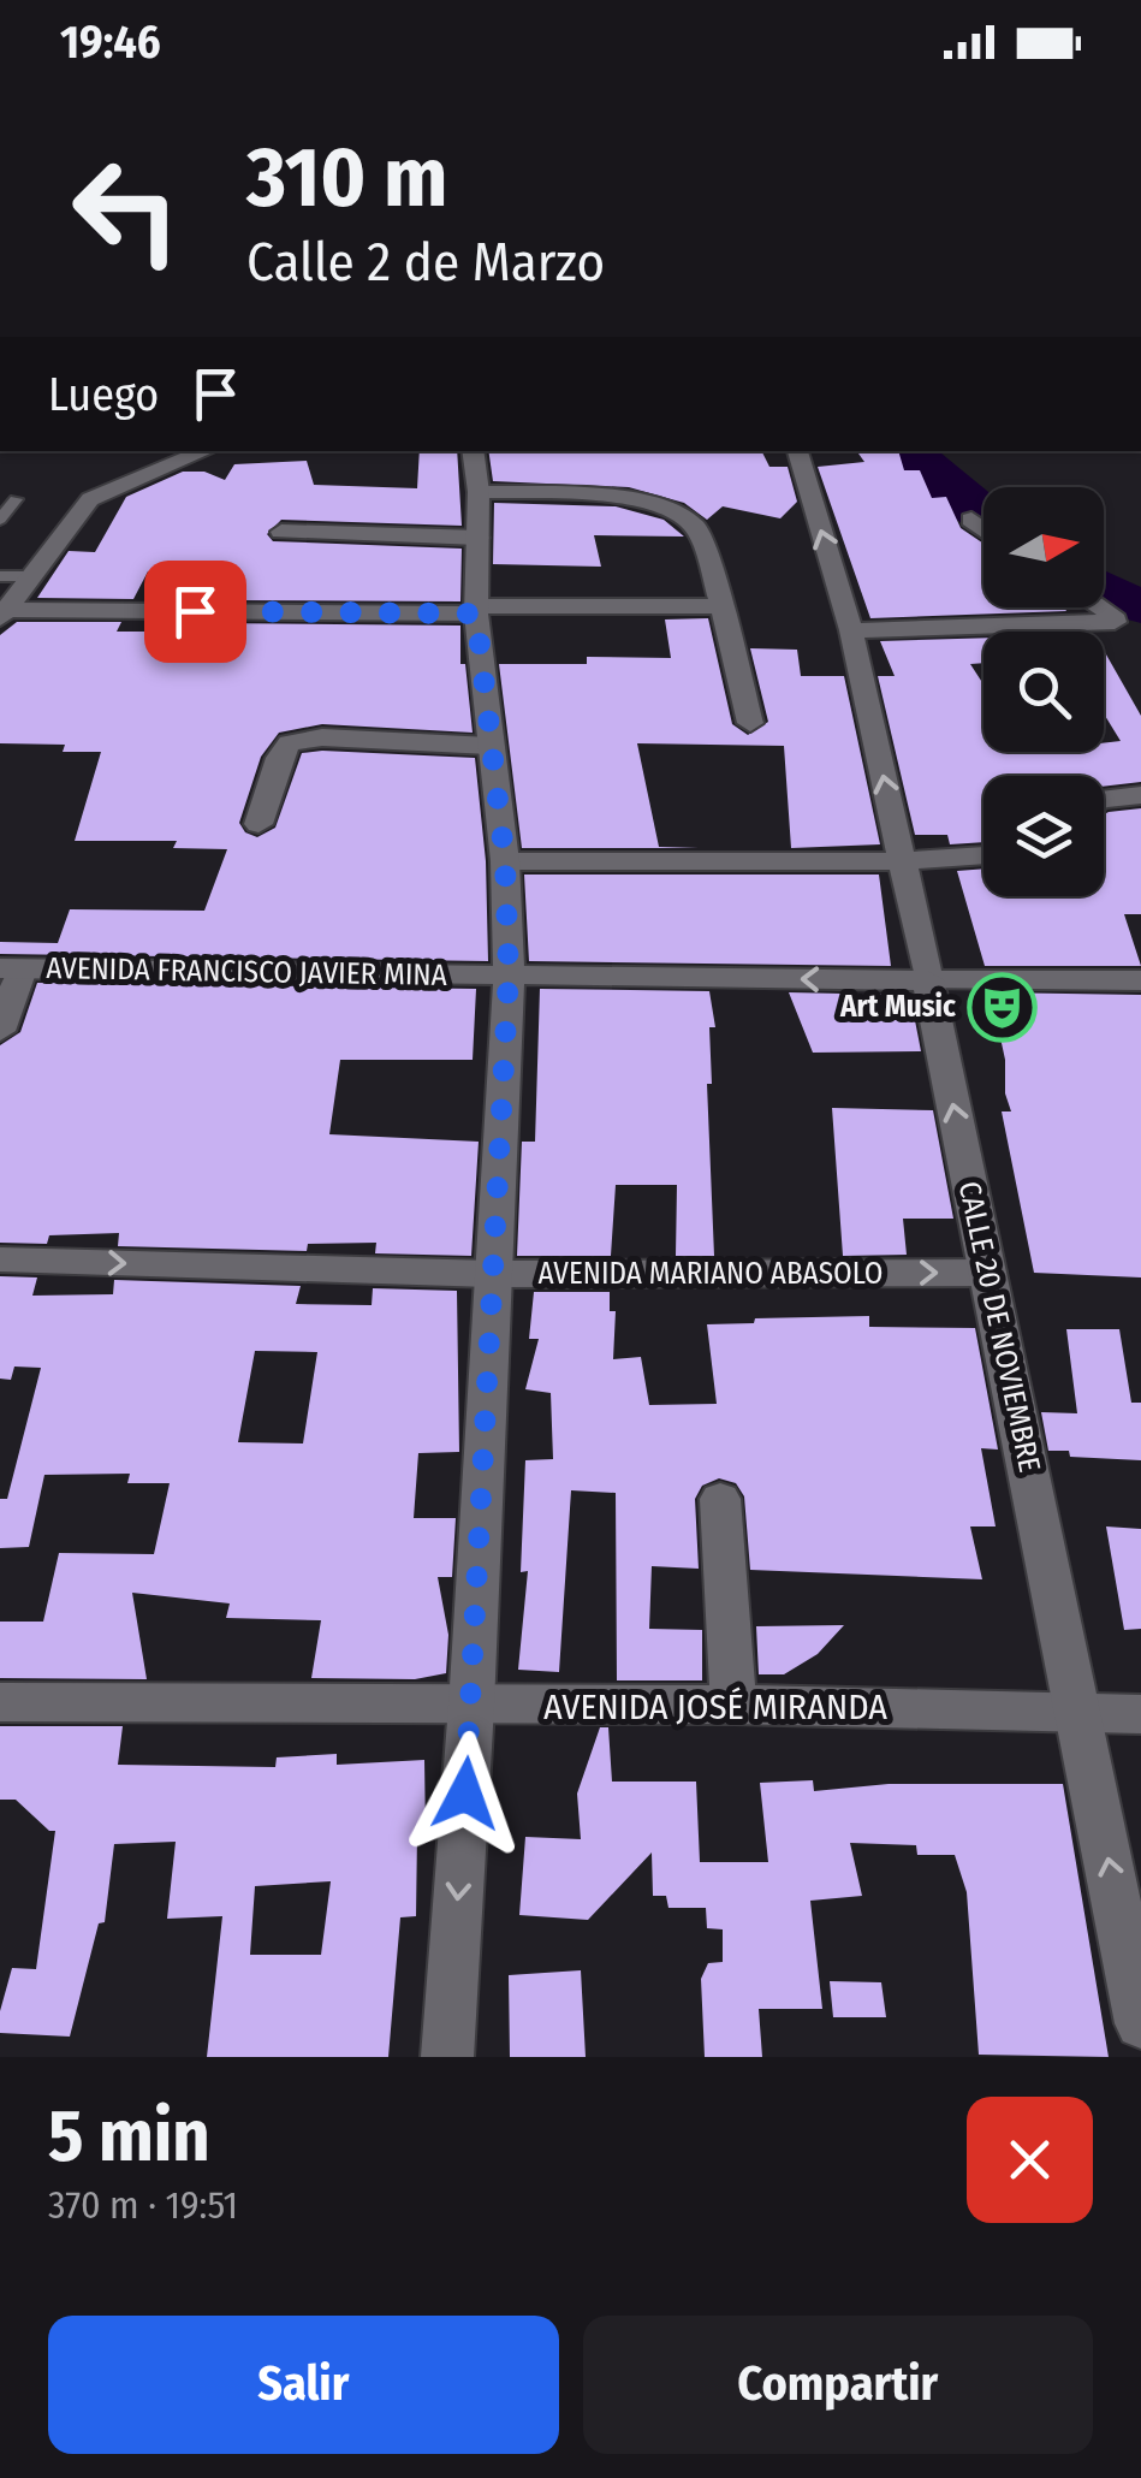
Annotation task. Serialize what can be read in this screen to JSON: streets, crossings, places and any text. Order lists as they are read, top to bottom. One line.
{"streets":{"street":["AVENIDA FRANCISCO JAVIER MINA","AVENIDA MARIANO ABASOLO","CALLE 20 DE NOVIEMBRE","AVENIDA JOSÉ MIRANDA"]},"crossings":[["AVENIDA FRANCISCO JAVIER MINA","CALLE 20 DE NOVIEMBRE"],["AVENIDA MARIANO ABASOLO","CALLE 20 DE NOVIEMBRE"],["CALLE 20 DE NOVIEMBRE","AVENIDA JOSÉ MIRANDA"]],"one_way":["AVENIDA MARIANO ABASOLO","CALLE 20 DE NOVIEMBRE"],"places":{"theatre":["Art Music"]},"north":"right","page":{"status":"19:46","turn":["310 m","Calle 2 de Marzo"],"then":"Luego","heading":["5 min","370 m · 19:51"],"buttons":["Salir","Compartir"]}}
